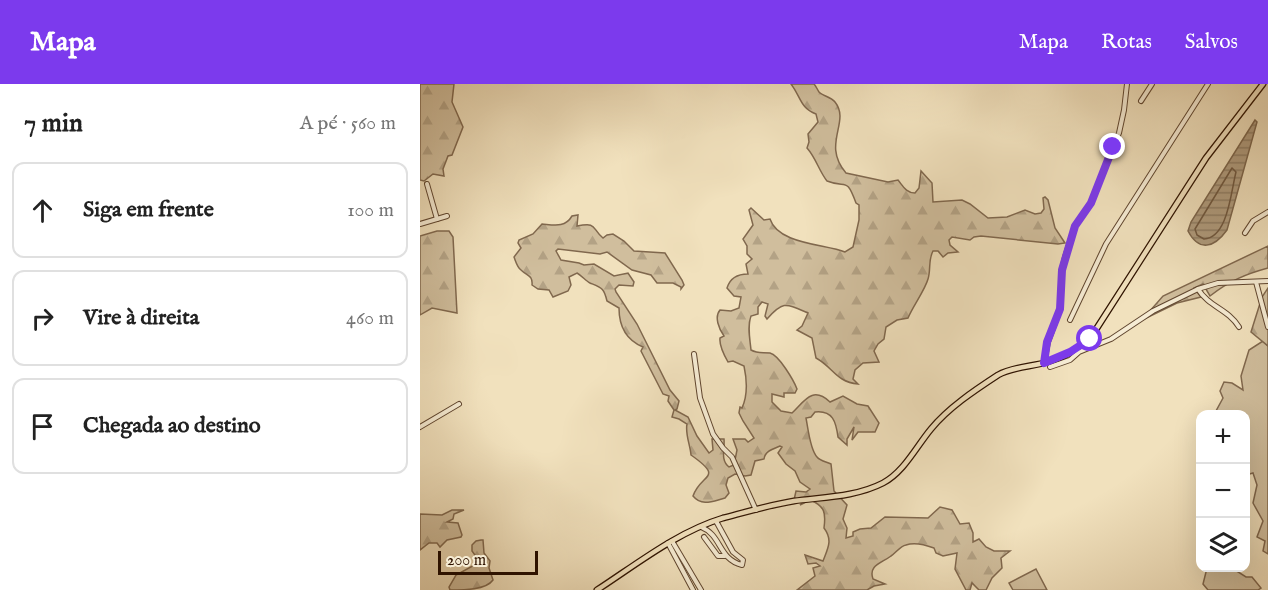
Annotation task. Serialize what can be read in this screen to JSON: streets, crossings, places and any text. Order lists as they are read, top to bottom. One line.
{"scale_bar":"200 m","page":{"header":"Mapa","nav":["Mapa","Rotas","Salvos"],"heading":["7 min","A pé · 560 m"],"list":[["Siga em frente","100 m"],["Vire à direita","460 m"],"Chegada ao destino"],"map_buttons":["+","−"],"scale":"200 m"}}
